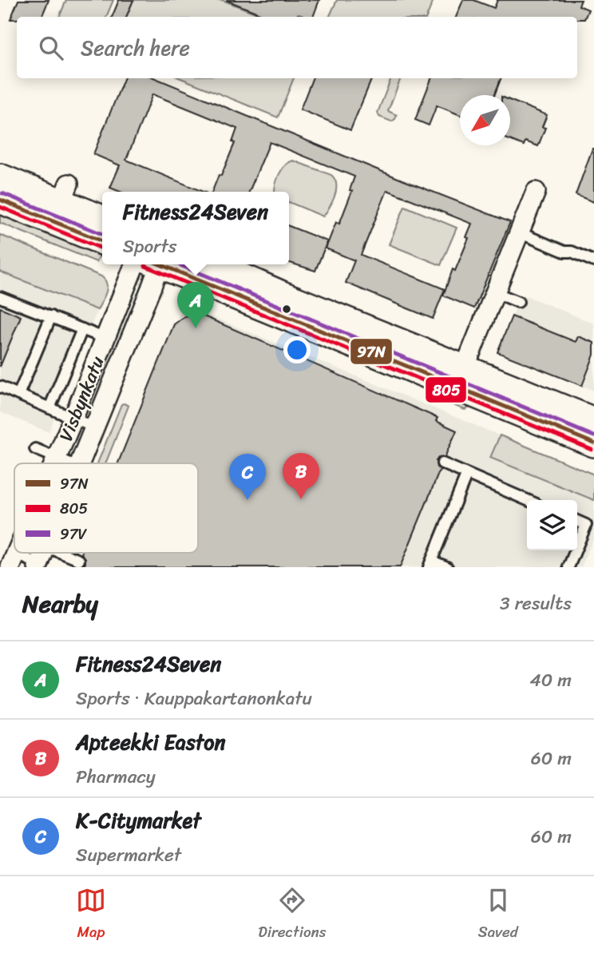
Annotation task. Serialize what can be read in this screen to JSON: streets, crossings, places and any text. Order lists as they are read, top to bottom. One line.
{"streets":{"street":["Visbynkatu"]},"lines":["transit line 97V","transit line 97N","transit line 805"],"legend":["97N","805","97V"],"north":"bottom left","page":{"search":"Search here","popup":["Fitness24Seven","Sports"],"pins":["A","B","C"],"heading":["Nearby","3 results"],"list":[{"mark":"A","name":"Fitness24Seven","note":"Sports · Kauppakartanonkatu","value":"40 m"},{"mark":"B","name":"Apteekki Easton","note":"Pharmacy","value":"60 m"},{"mark":"C","name":"K-Citymarket","note":"Supermarket","value":"60 m"}],"nav":["Map","Directions","Saved"]}}
